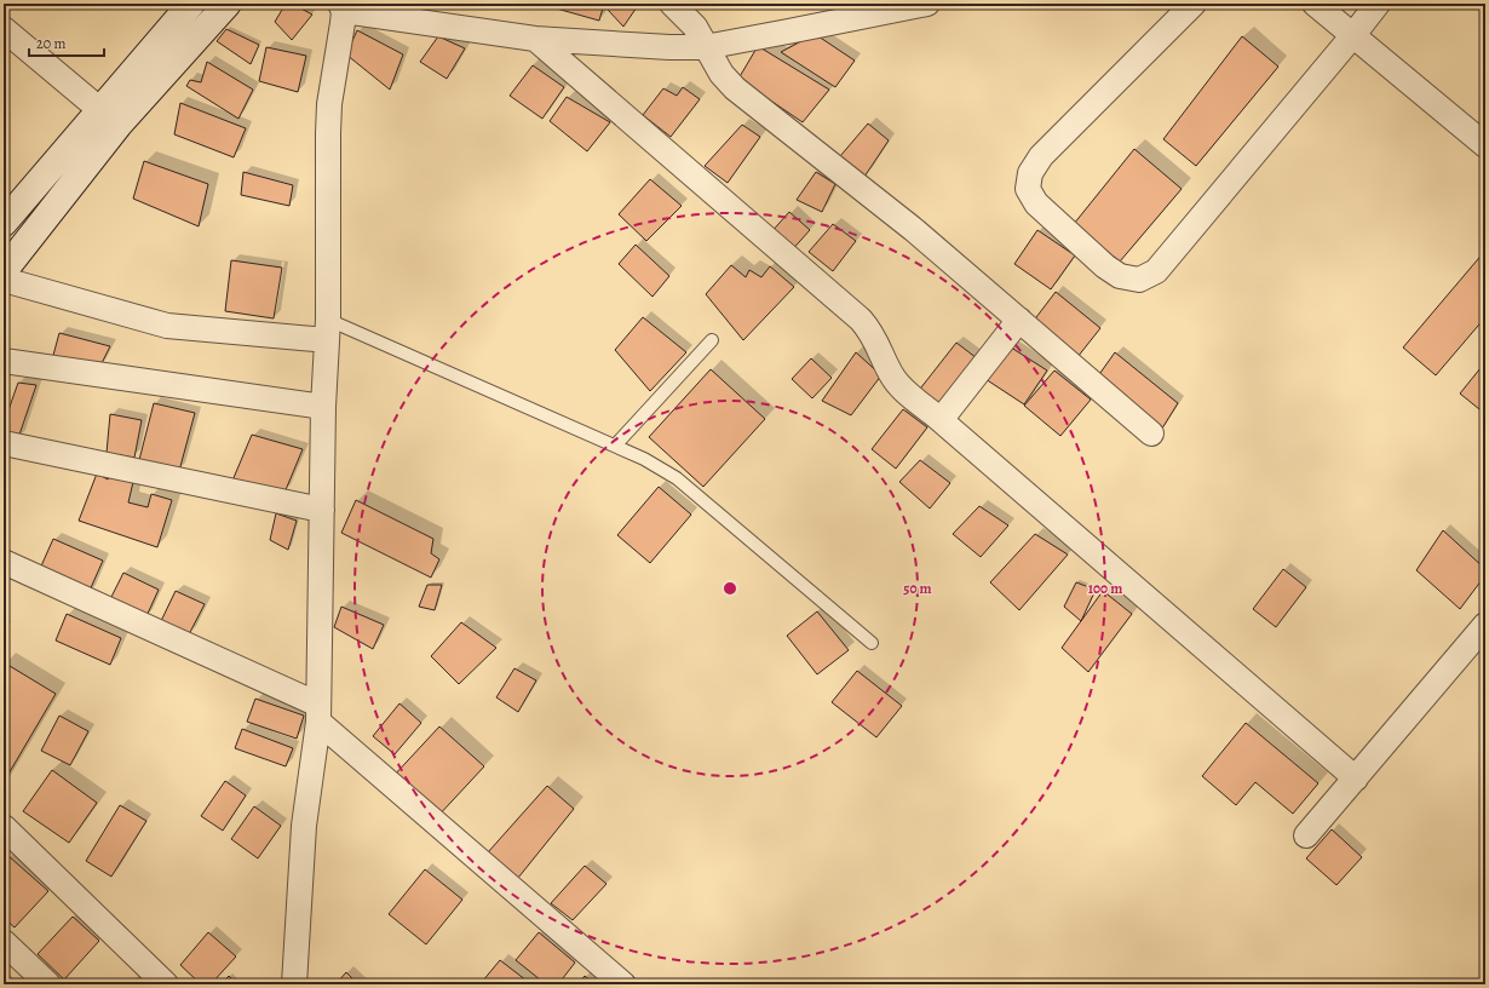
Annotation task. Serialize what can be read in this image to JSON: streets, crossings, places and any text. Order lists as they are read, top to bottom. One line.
{"scale_bar":"20 m","rings":["50 m","100 m"]}
